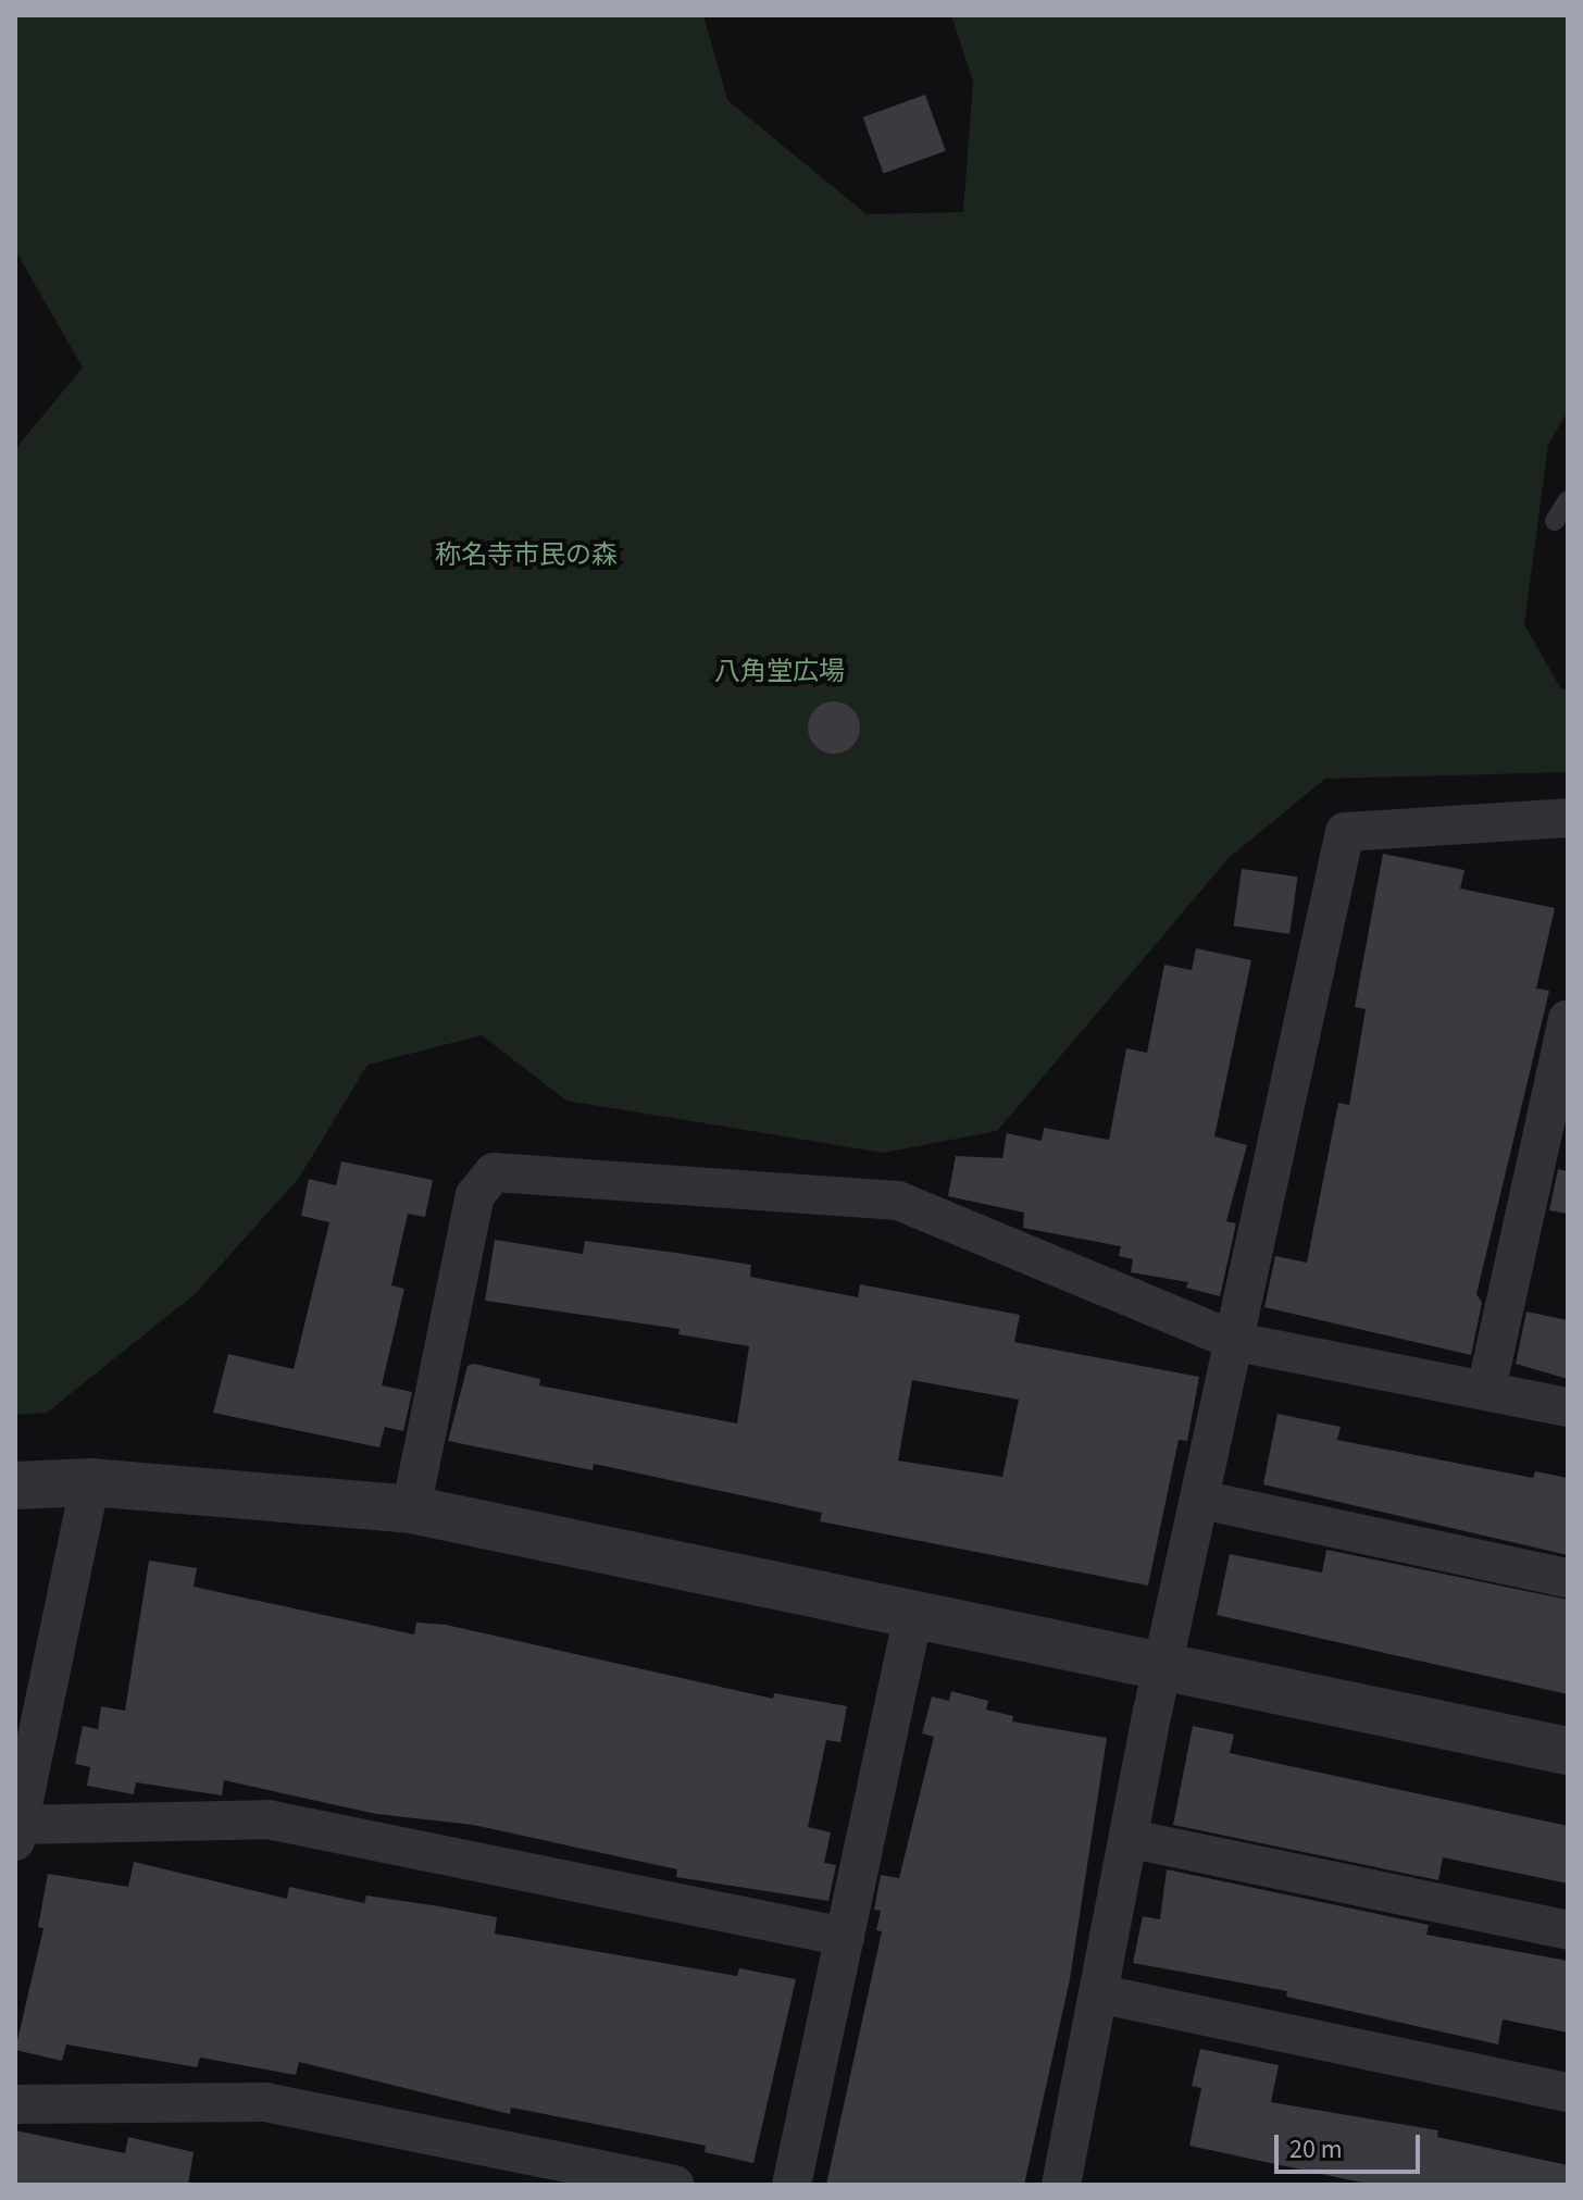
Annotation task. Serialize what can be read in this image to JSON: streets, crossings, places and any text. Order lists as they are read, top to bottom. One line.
{"parks":["称名寺市民の森","八角堂広場"],"scale_bar":"20 m"}
